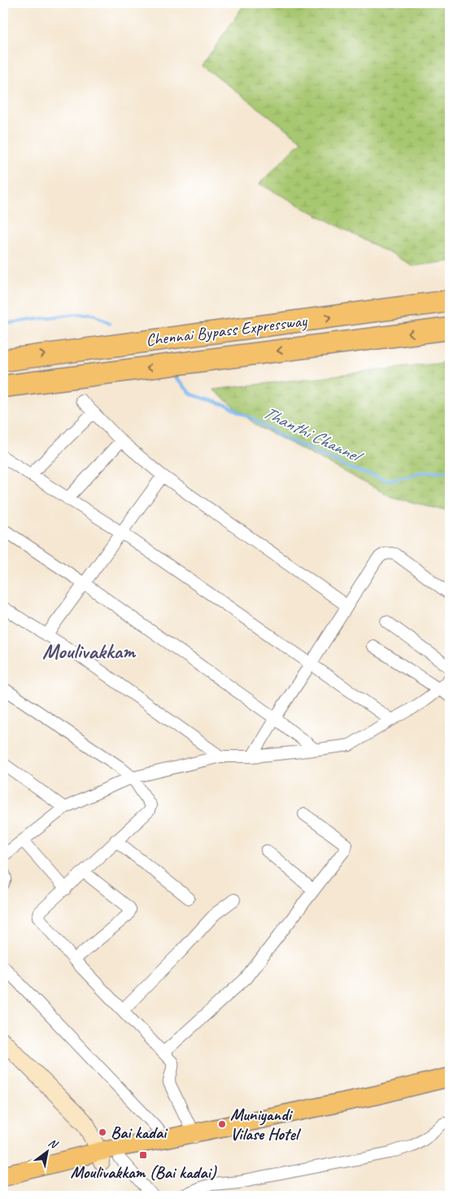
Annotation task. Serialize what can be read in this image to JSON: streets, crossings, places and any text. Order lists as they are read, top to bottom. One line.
{"streets":{"highway":["Chennai Bypass Expressway"]},"districts":["Moulivakkam"],"water":["Thanthi Channel"],"places":{"other":["Muniyandi Vilase Hotel","Bai kadai"],"transit":["Moulivakkam (Bai kadai)"]},"north":"top right"}
